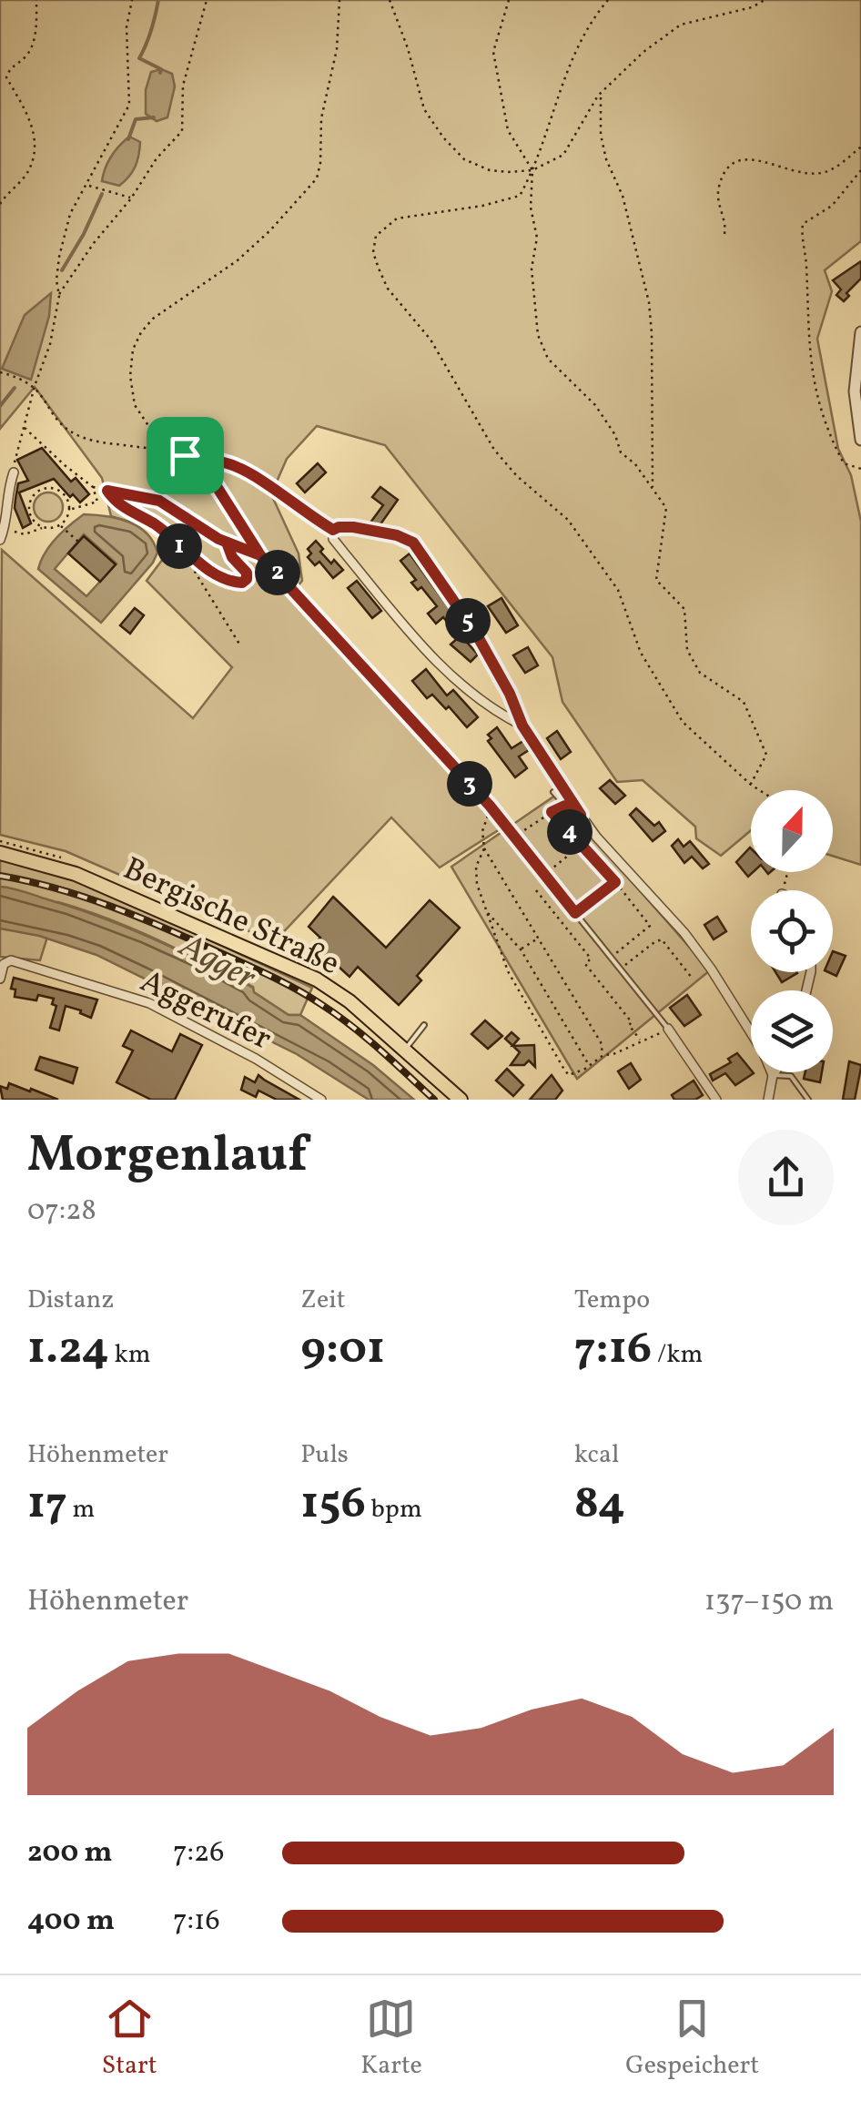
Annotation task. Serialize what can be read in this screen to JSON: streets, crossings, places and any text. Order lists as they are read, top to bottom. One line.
{"streets":{"main road":["Bergische Straße"],"street":["Aggerufer"]},"water":["Agger"],"north":"top","page":{"pins":["1","2","5","3","4"],"heading":["Morgenlauf","07:28"],"stats":[["Distanz","1.24 km"],["Zeit","9:01"],["Tempo","7:16 /km"],["Höhenmeter","17 m"],["Puls","156 bpm"],["kcal","84"]],"chart":["Höhenmeter","137–150 m"],"list":[{"name":"200 m","note":"7:26"},{"name":"400 m","note":"7:16"}],"tabs":["Start","Karte","Gespeichert"]}}
